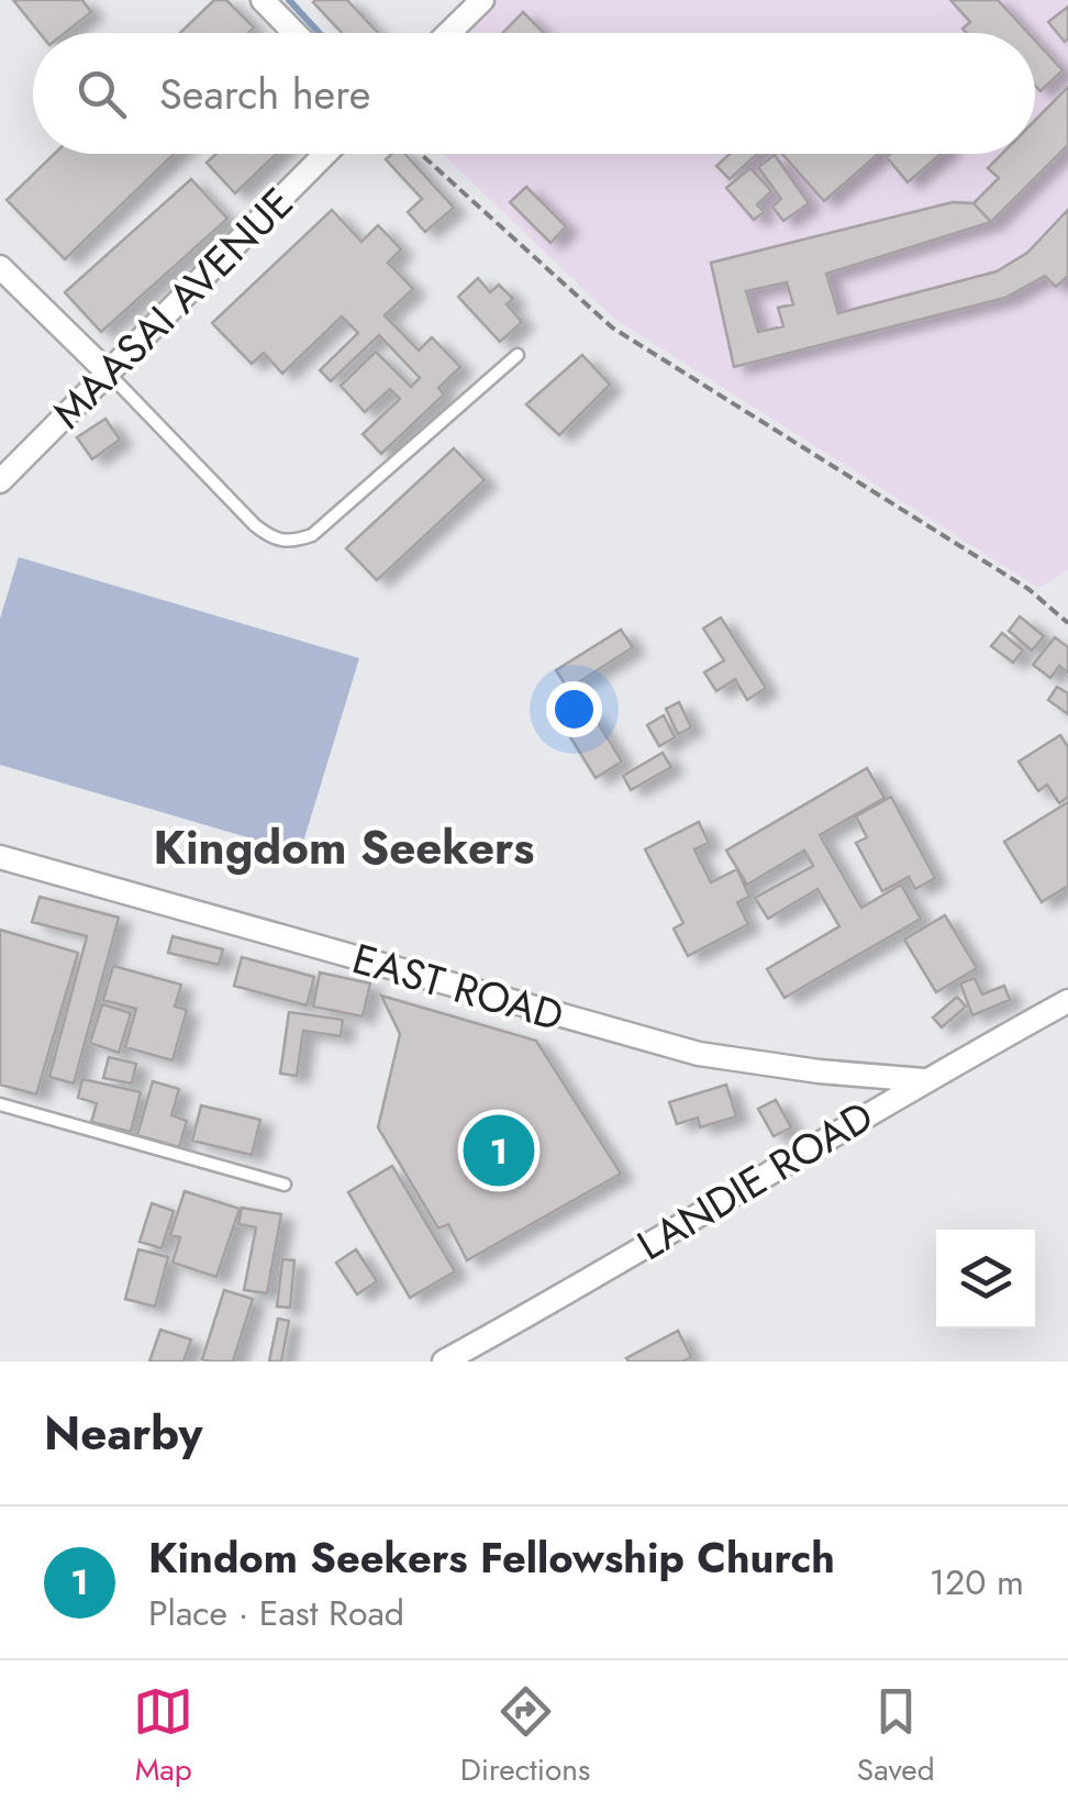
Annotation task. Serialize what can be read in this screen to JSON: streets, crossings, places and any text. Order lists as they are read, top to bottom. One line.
{"streets":{"street":["MAASAI AVENUE","EAST ROAD","LANDIE ROAD"]},"crossings":[["EAST ROAD","LANDIE ROAD"]],"districts":["Kingdom Seekers"],"page":{"search":"Search here","pins":"1","heading":"Nearby","list":[{"mark":"1","name":"Kindom Seekers Fellowship Church","note":"Place · East Road","value":"120 m"}],"nav":["Map","Directions","Saved"]}}
